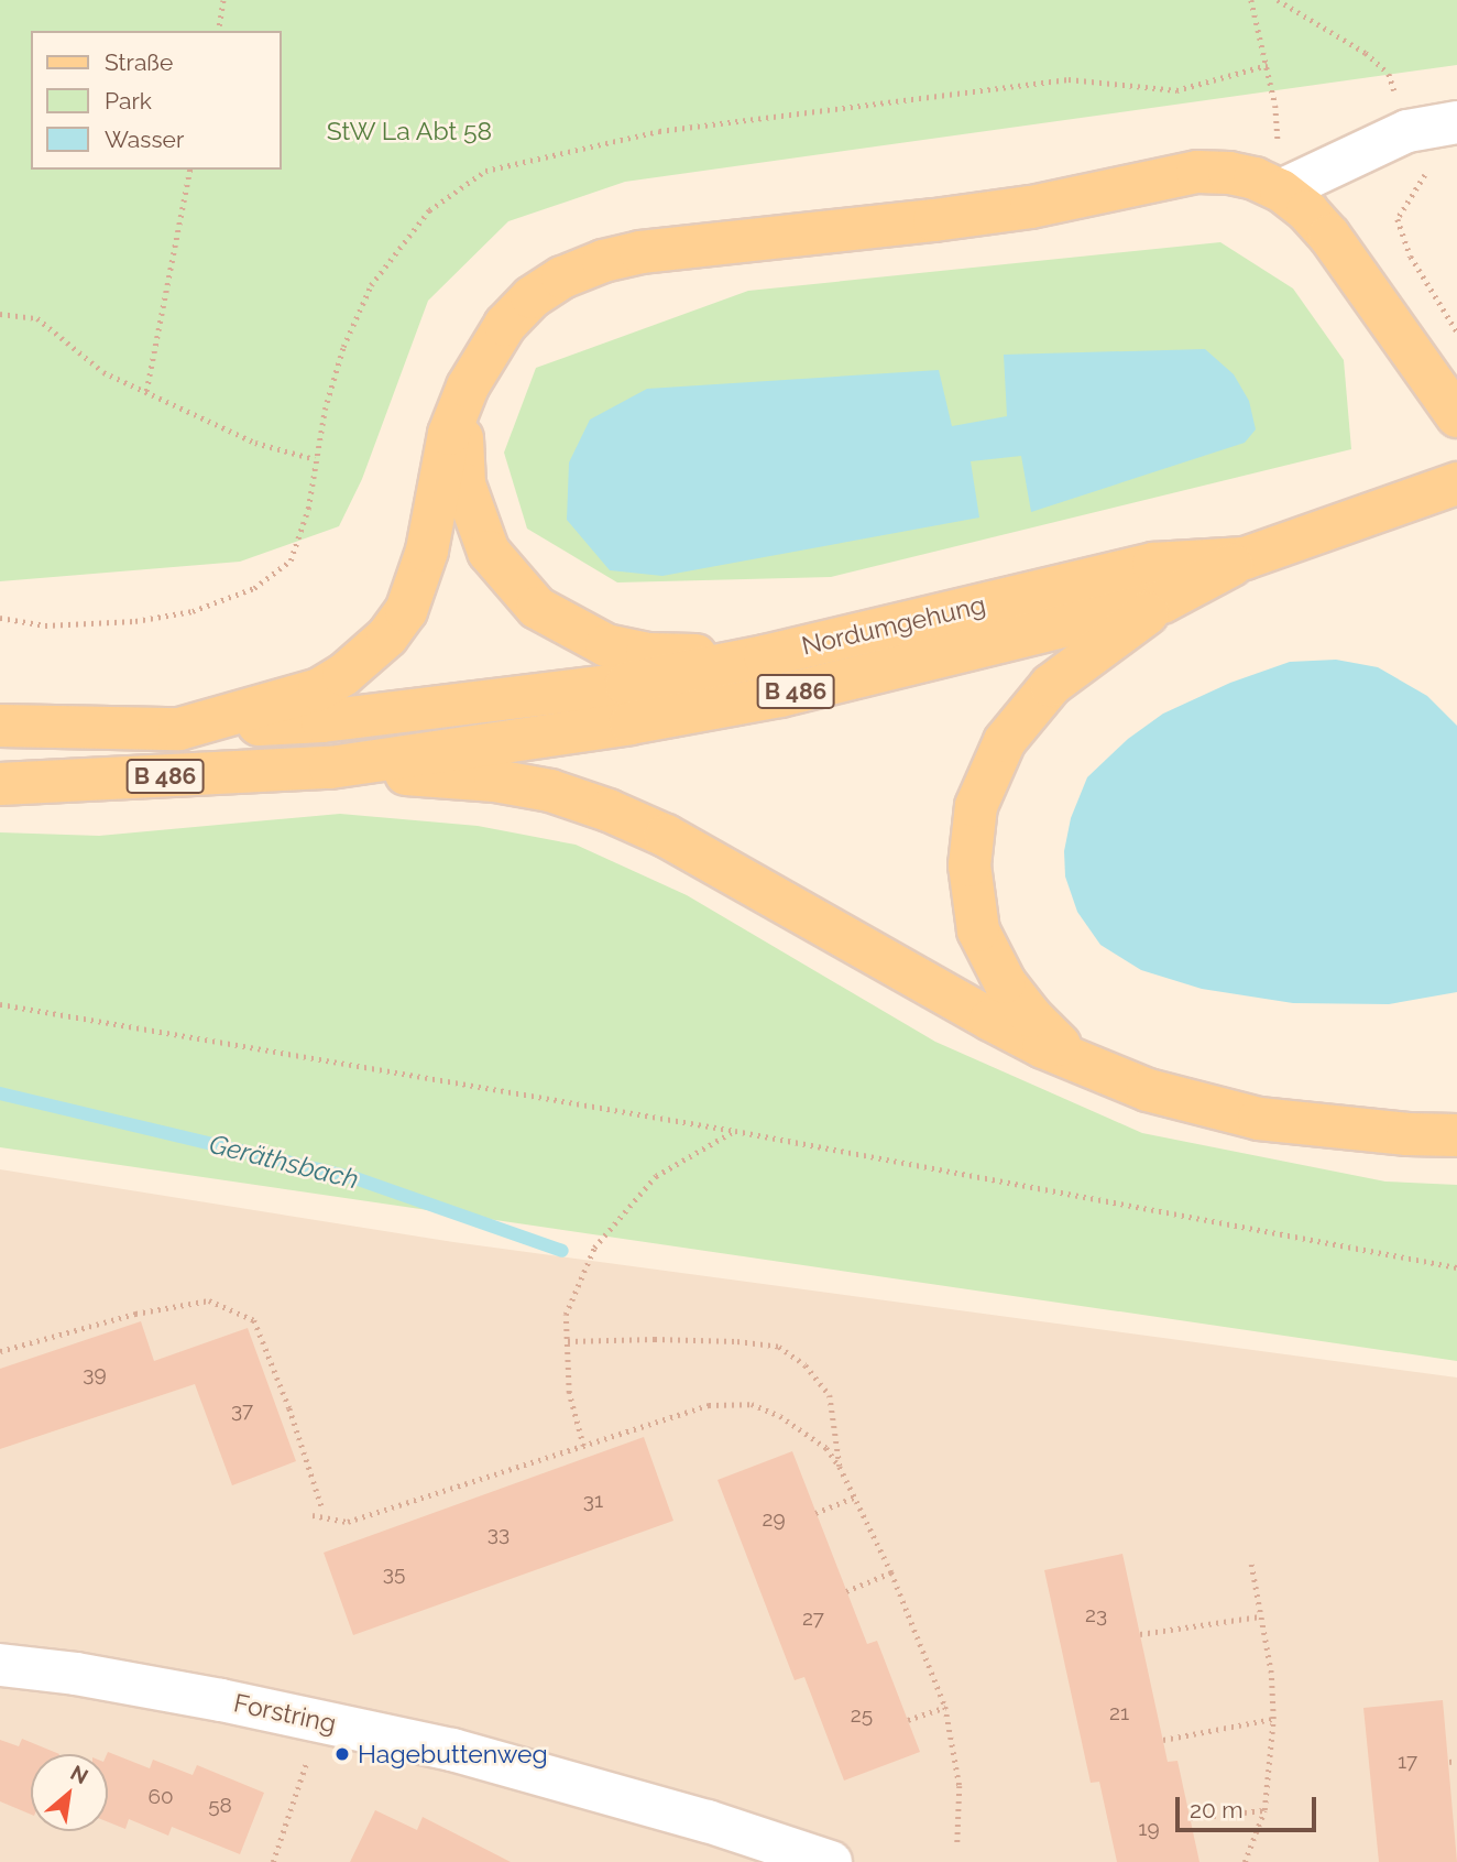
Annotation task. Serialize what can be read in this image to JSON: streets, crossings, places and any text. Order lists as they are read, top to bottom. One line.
{"streets":{"main road":["Nordumgehung","B 486"],"street":["Forstring"]},"crossings":[["Nordumgehung","B 486"]],"water":["Geräthsbach"],"parks":["StW La Abt 58"],"places":["Hagebuttenweg"],"house_numbers":["39","37","31","29","33","35","23","27","21","25","17","60","58","19"],"legend":["Straße","Park","Wasser"],"scale_bar":"20 m","north":"top right"}
